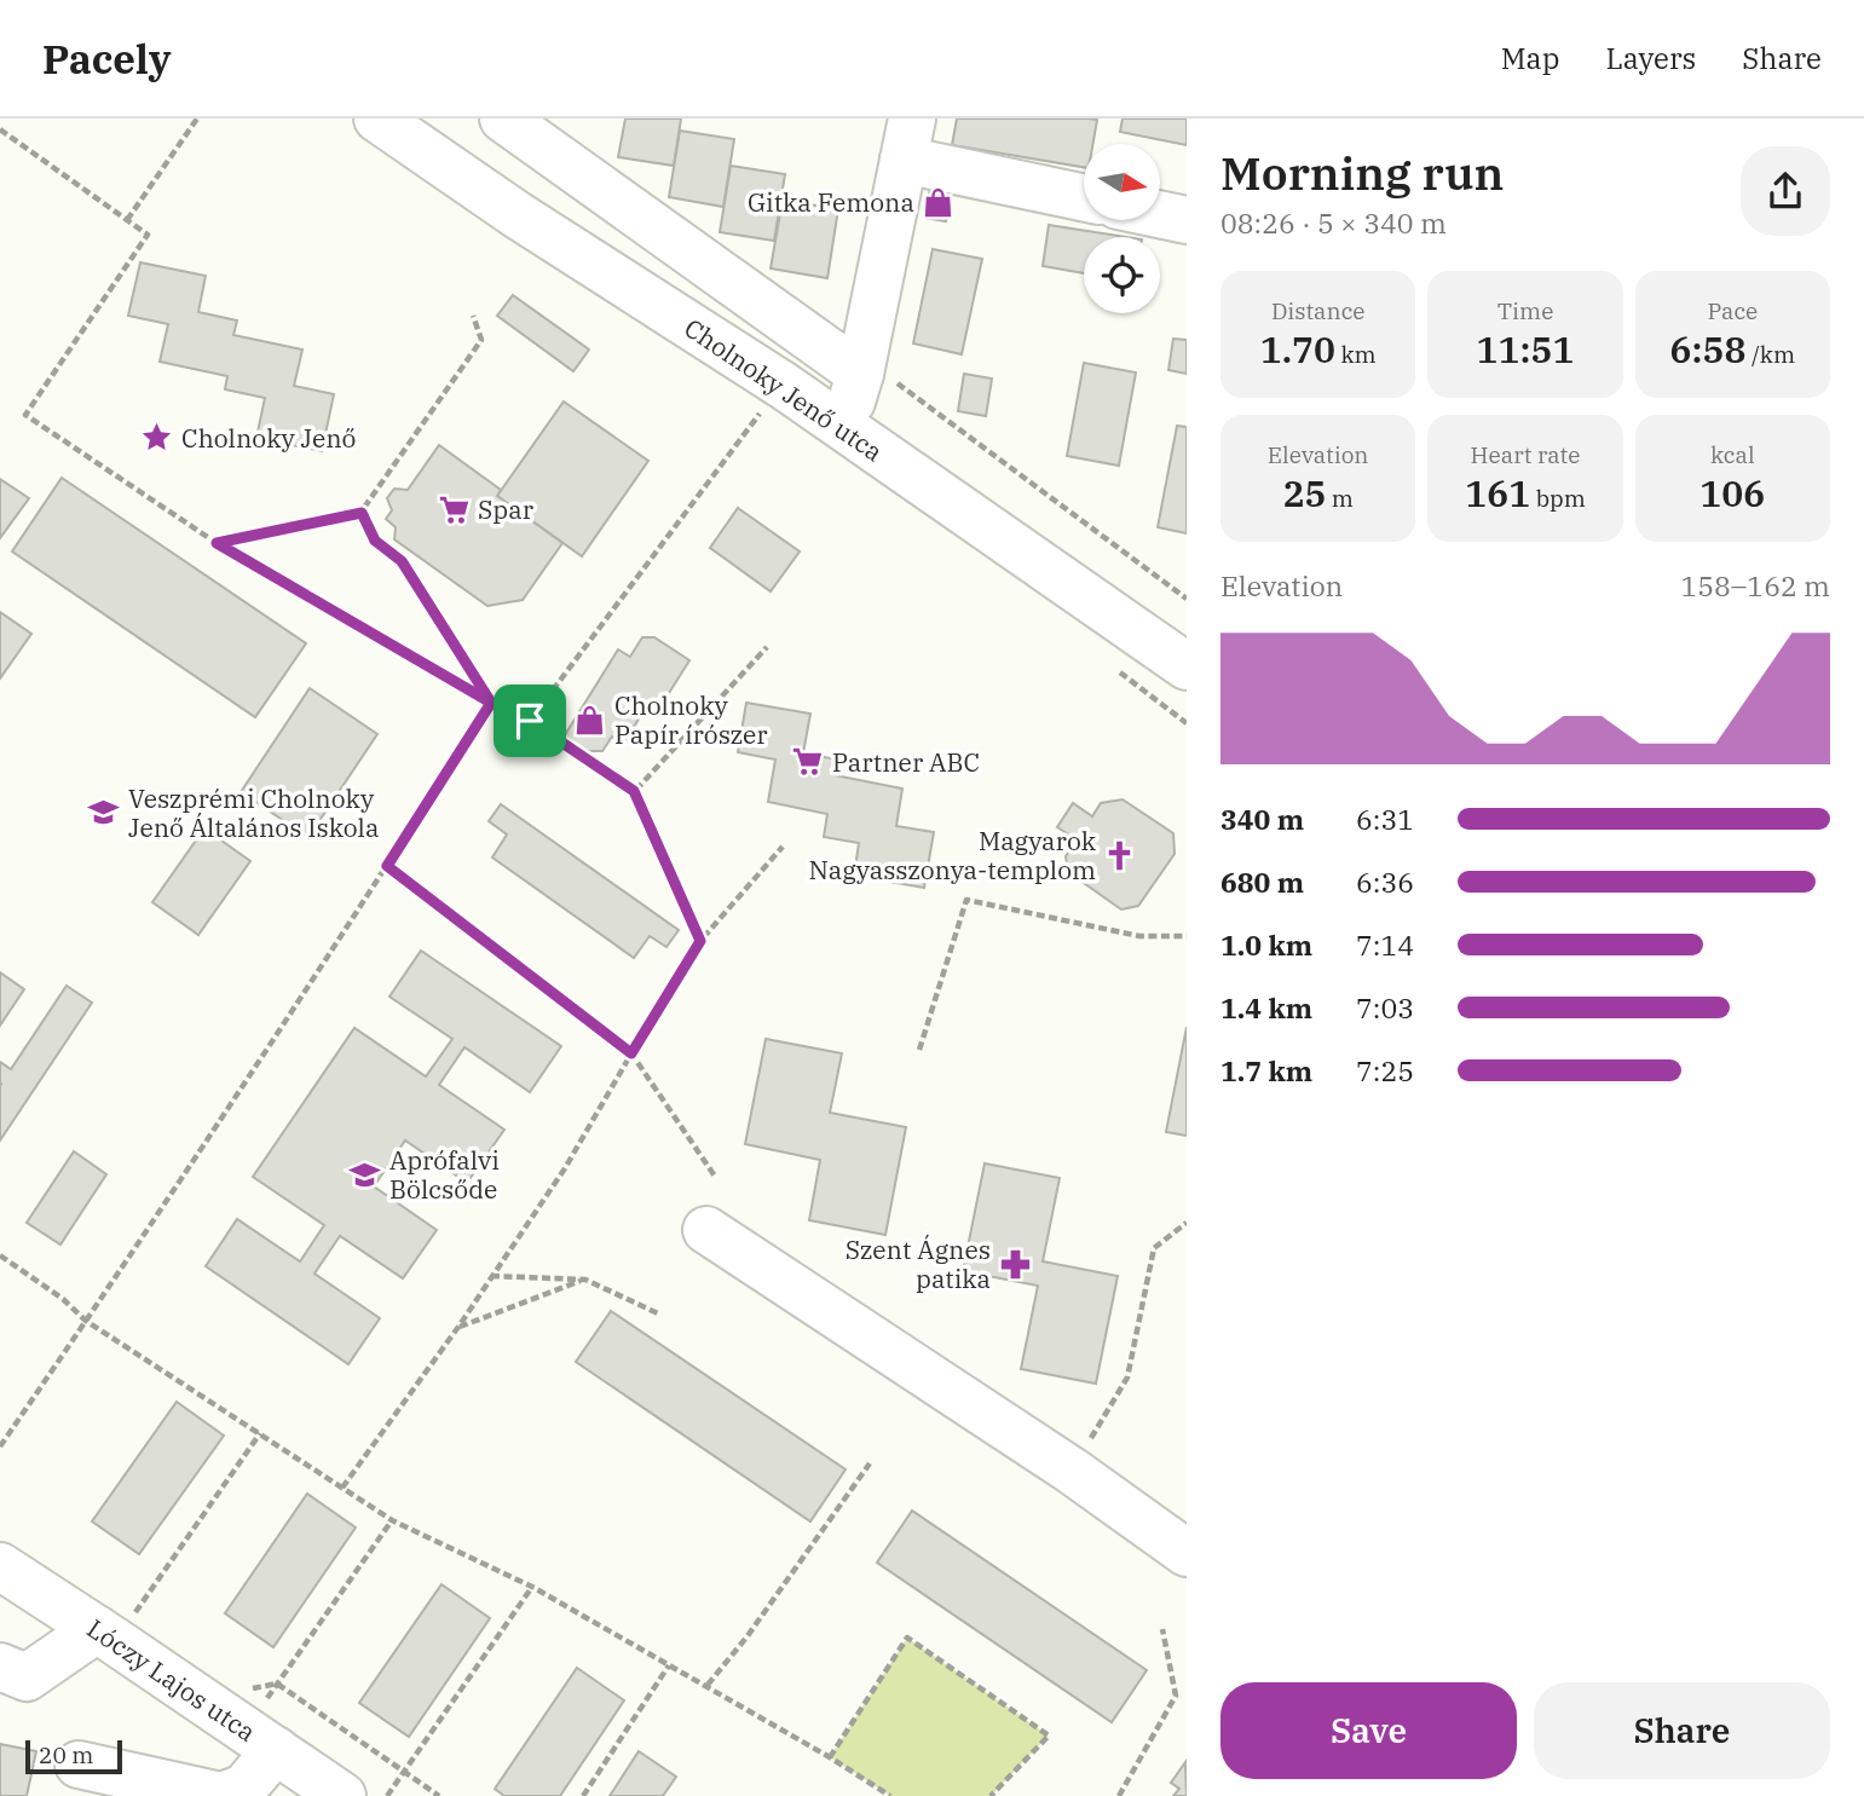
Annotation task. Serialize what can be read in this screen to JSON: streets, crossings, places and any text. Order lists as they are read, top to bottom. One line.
{"streets":{"street":["Cholnoky Jenő utca","Lóczy Lajos utca"]},"places":{"shop":["Gitka Femona","Cholnoky Papír írószer"],"place":["Cholnoky Jenő"],"supermarket":["Spar","Partner ABC"],"school or university":["Veszprémi Cholnoky Jenő Általános Iskola","Aprófalvi Bölcsőde"],"church":["Magyarok Nagyasszonya-templom"],"pharmacy":["Szent Ágnes patika"]},"scale_bar":"20 m","north":"right","page":{"header":"Pacely","nav":["Map","Layers","Share"],"heading":["Morning run","08:26 · 5 × 340 m"],"stats":[["Distance","1.70 km"],["Time","11:51"],["Pace","6:58 /km"],["Elevation","25 m"],["Heart rate","161 bpm"],["kcal","106"]],"chart":["Elevation","158–162 m"],"list":[{"name":"340 m","note":"6:31"},{"name":"680 m","note":"6:36"},{"name":"1.0 km","note":"7:14"},{"name":"1.4 km","note":"7:03"},{"name":"1.7 km","note":"7:25"}],"buttons":["Save","Share"],"scale":"20 m"}}
